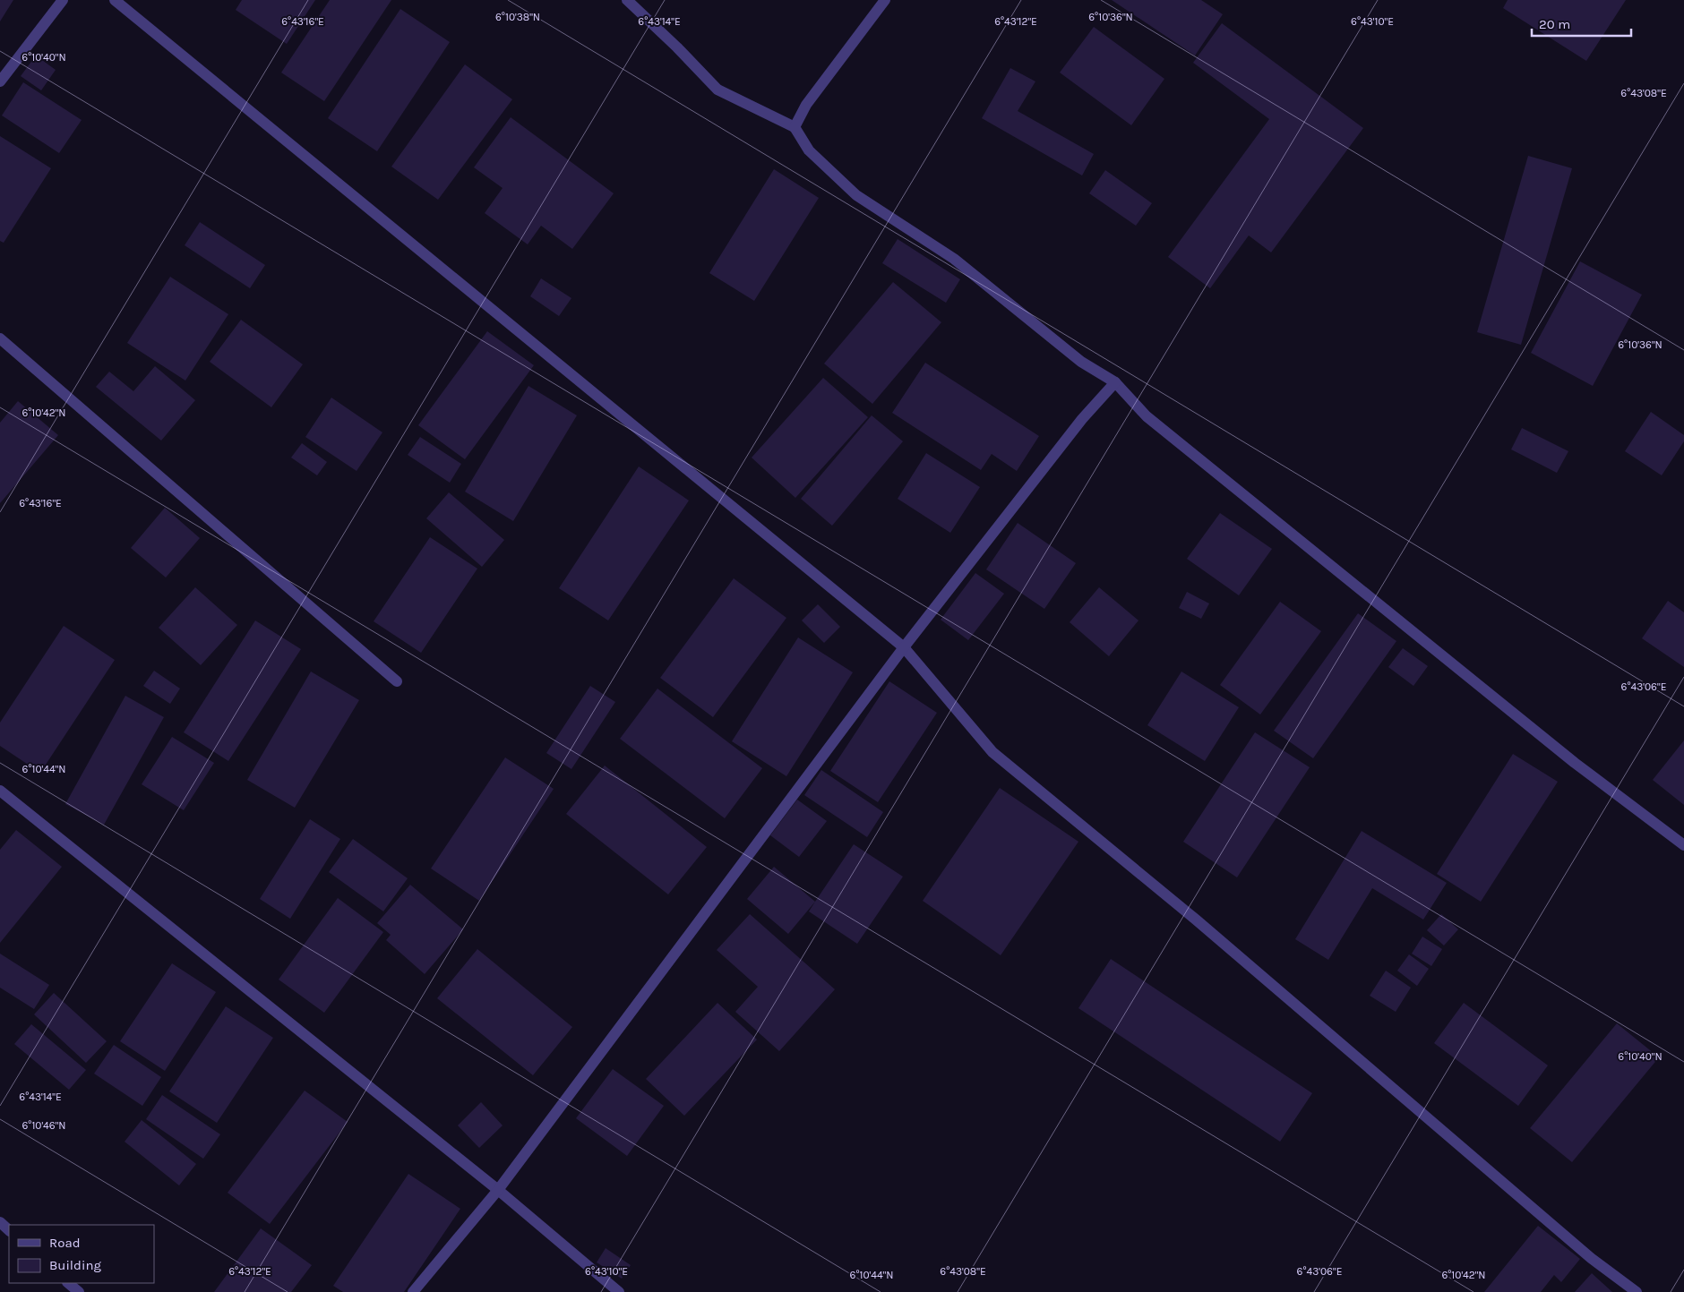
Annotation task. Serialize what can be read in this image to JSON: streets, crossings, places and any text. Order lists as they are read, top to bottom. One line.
{"legend":["Road","Building"],"scale_bar":"20 m","coordinates":["6°10'38\"N","6°10'36\"N","6°43'16\"E","6°43'14\"E","6°43'12\"E","6°43'10\"E","6°10'40\"N","6°43'08\"E","6°10'42\"N","6°43'06\"E","6°10'44\"N","6°10'46\"N"]}
